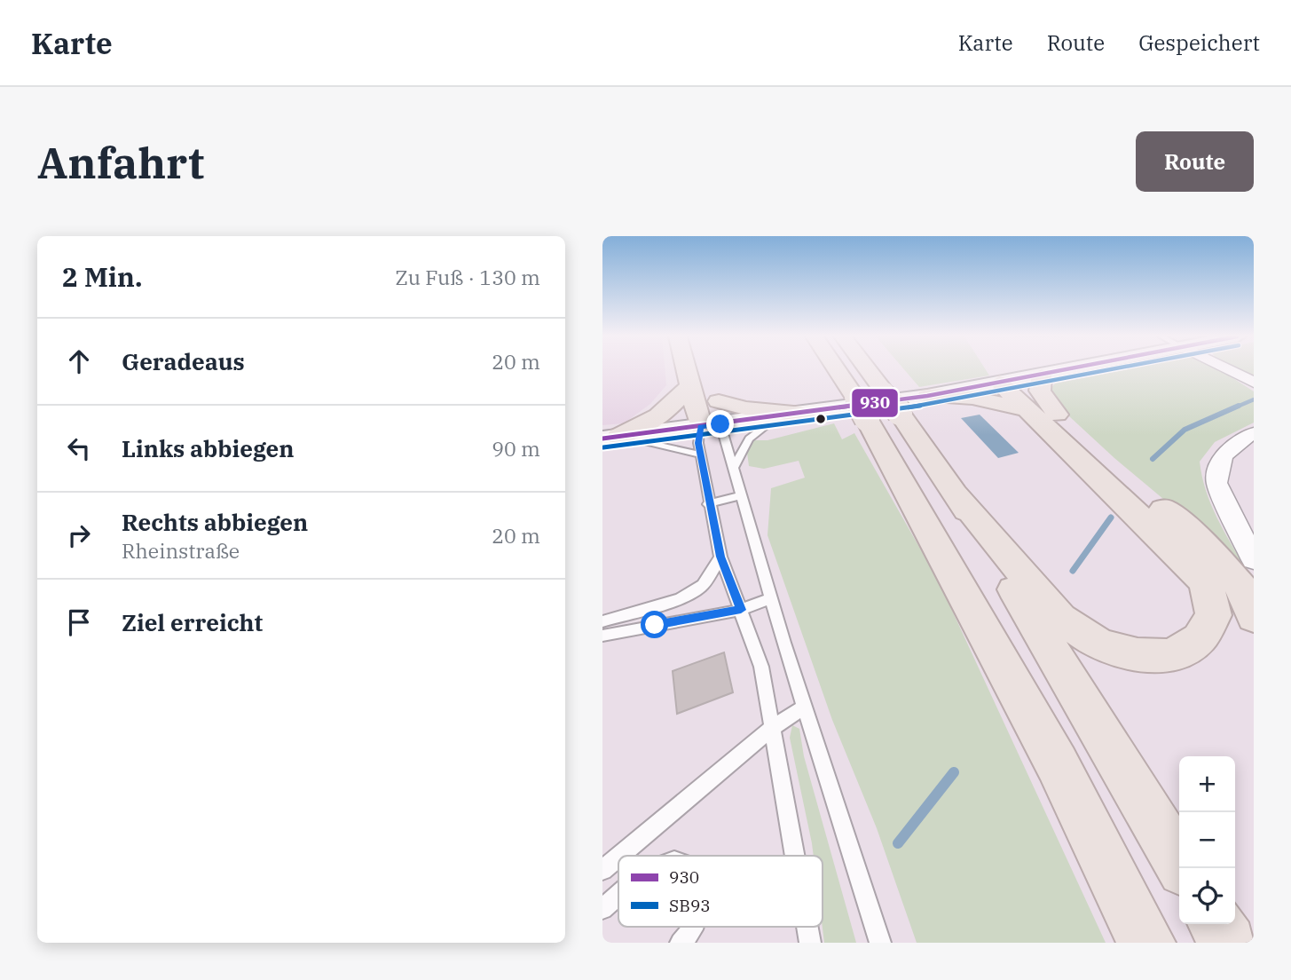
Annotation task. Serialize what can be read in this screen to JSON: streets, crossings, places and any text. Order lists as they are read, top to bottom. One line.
{"lines":["transit line 930","transit line SB93"],"legend":["930","SB93"],"page":{"header":"Karte","nav":["Karte","Route","Gespeichert"],"buttons":"Route","title":"Anfahrt","heading":["2 Min.","Zu Fuß · 130 m"],"list":[["Geradeaus","20 m"],["Links abbiegen","90 m"],["Rechts abbiegen","Rheinstraße","20 m"],"Ziel erreicht"],"map_buttons":["+","−"]}}
